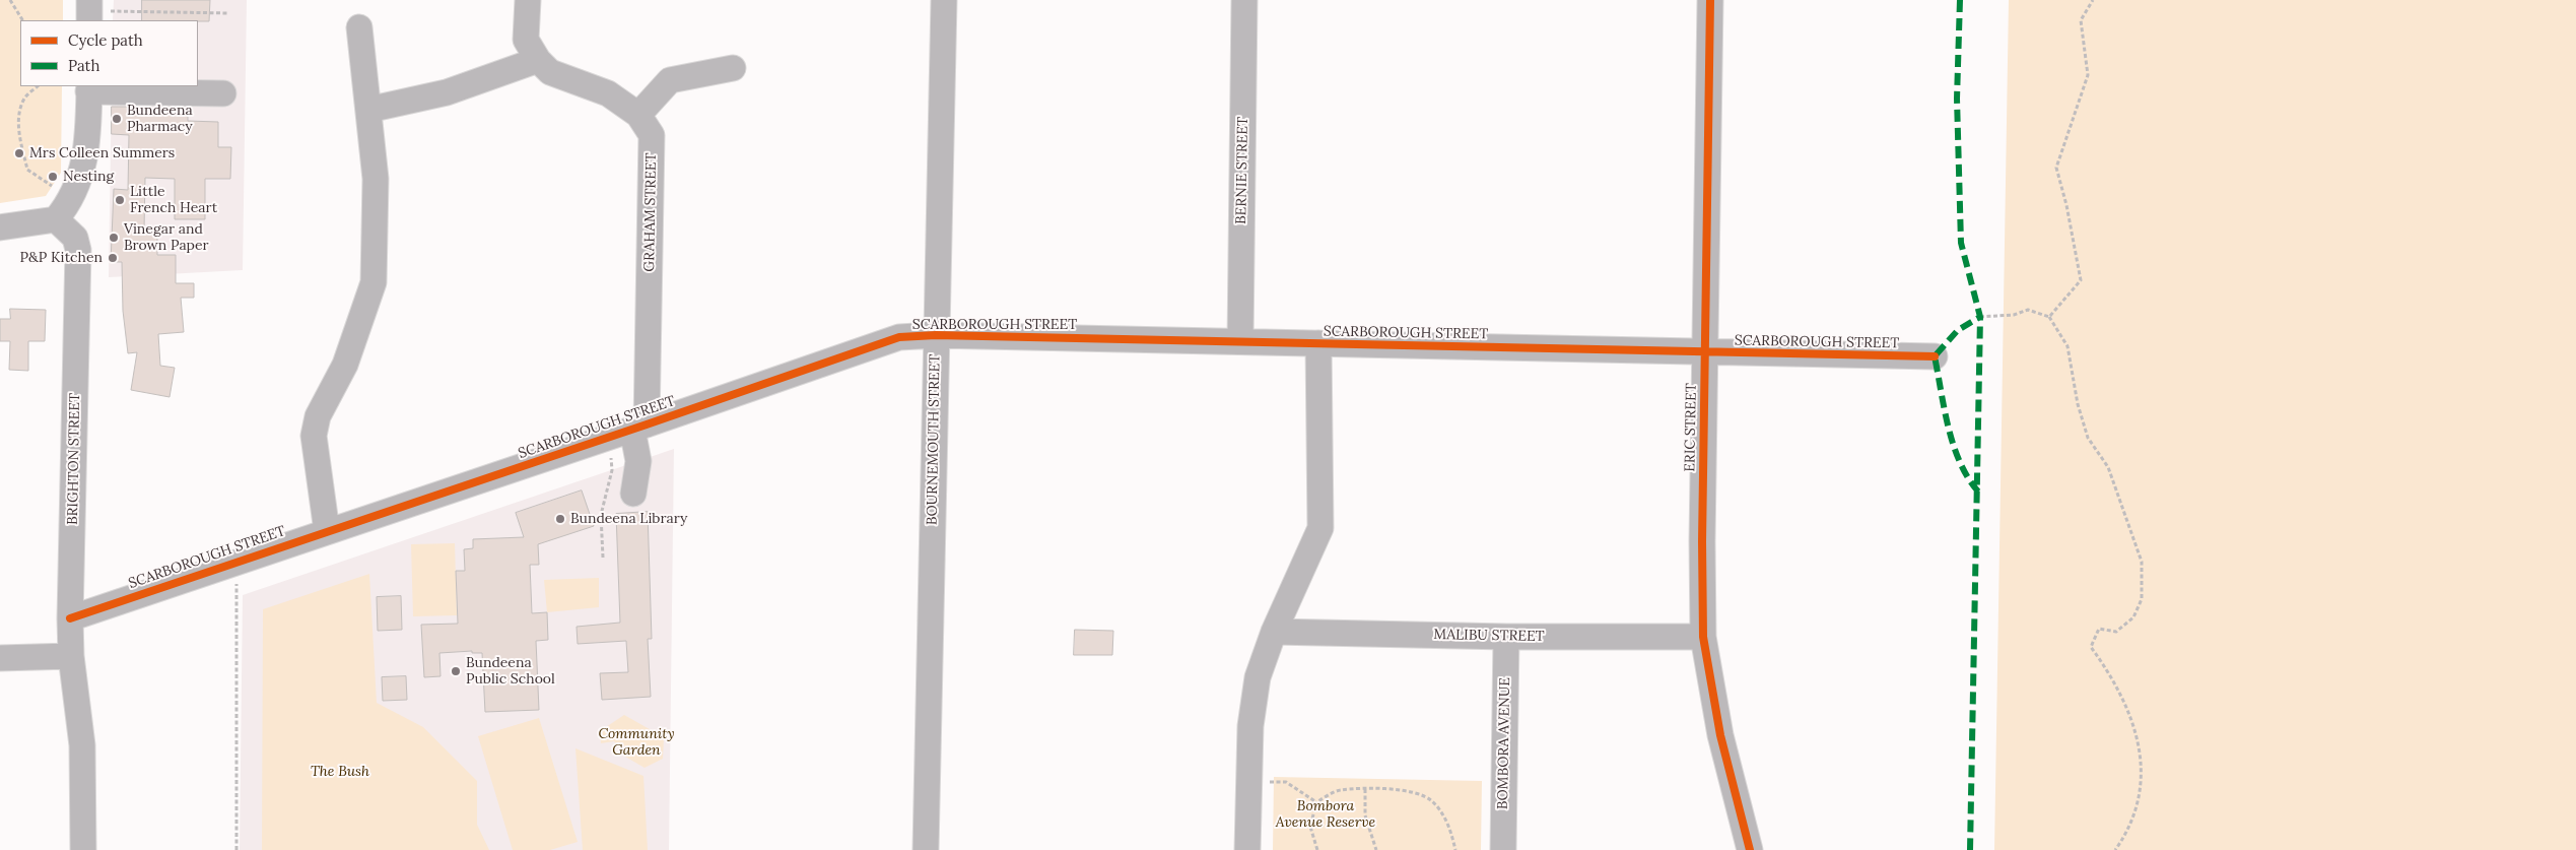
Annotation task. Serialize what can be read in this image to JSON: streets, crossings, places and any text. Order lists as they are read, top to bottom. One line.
{"streets":{"street":["BERNIE STREET","GRAHAM STREET","SCARBOROUGH STREET","ERIC STREET","BOURNEMOUTH STREET","BRIGHTON STREET","MALIBU STREET","BOMBORA AVENUE"]},"crossings":[["BERNIE STREET","SCARBOROUGH STREET"],["GRAHAM STREET","SCARBOROUGH STREET"],["SCARBOROUGH STREET","ERIC STREET"],["SCARBOROUGH STREET","BOURNEMOUTH STREET"],["SCARBOROUGH STREET","BRIGHTON STREET"],["ERIC STREET","MALIBU STREET"],["MALIBU STREET","BOMBORA AVENUE"]],"parks":["Community Garden","The Bush","Bombora Avenue Reserve"],"places":["Bundeena Pharmacy","Mrs Colleen Summers","Nesting","Little French Heart","Vinegar and Brown Paper","P&P Kitchen","Bundeena Library","Bundeena Public School"],"legend":["Cycle path","Path"]}
